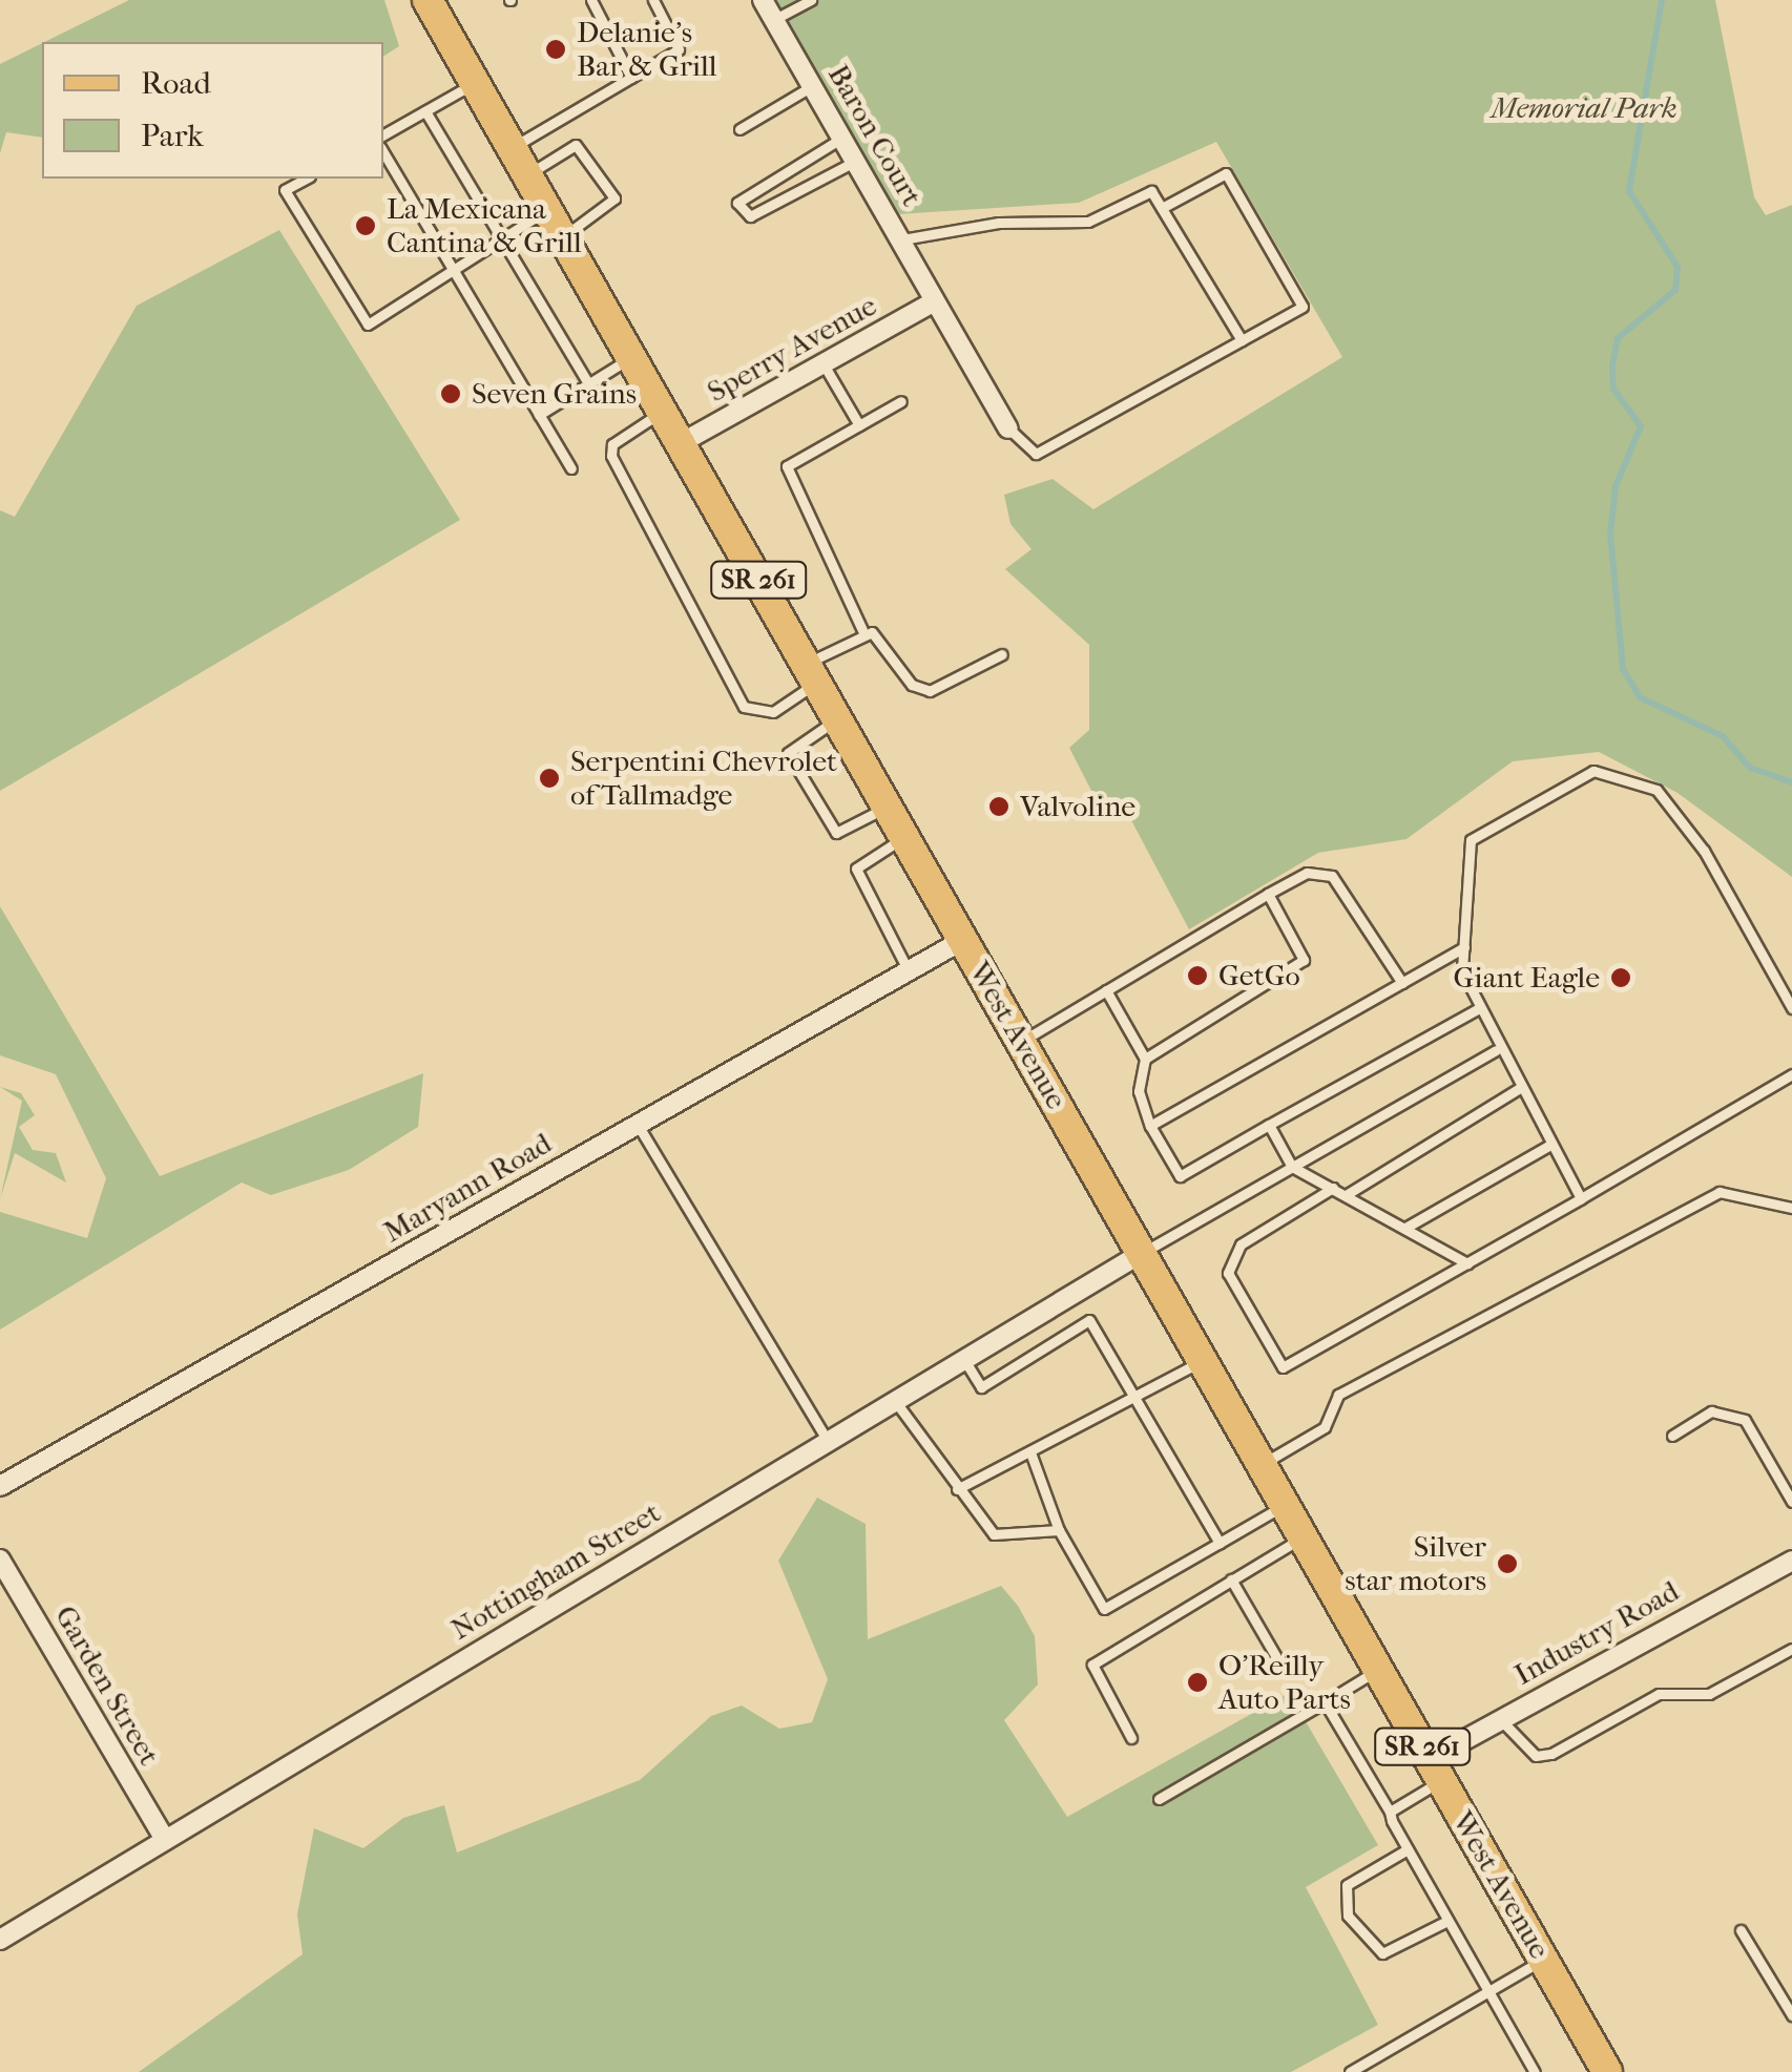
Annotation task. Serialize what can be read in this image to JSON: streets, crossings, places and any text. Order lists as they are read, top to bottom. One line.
{"streets":{"main road":["SR 261","West Avenue"],"street":["Baron Court","Sperry Avenue","Maryann Road","Nottingham Street","Industry Road","Garden Street"]},"crossings":[["Baron Court","Sperry Avenue"],["Sperry Avenue","West Avenue"],["West Avenue","Maryann Road"],["West Avenue","Nottingham Street"],["West Avenue","Industry Road"],["Nottingham Street","Garden Street"]],"parks":["Memorial Park"],"places":["Delanie's Bar & Grill","La Mexicana Cantina & Grill","Seven Grains","Serpentini Chevrolet of Tallmadge","Valvoline","GetGo","Giant Eagle","Silver star motors","O'Reilly Auto Parts"],"legend":["Road","Park"]}
